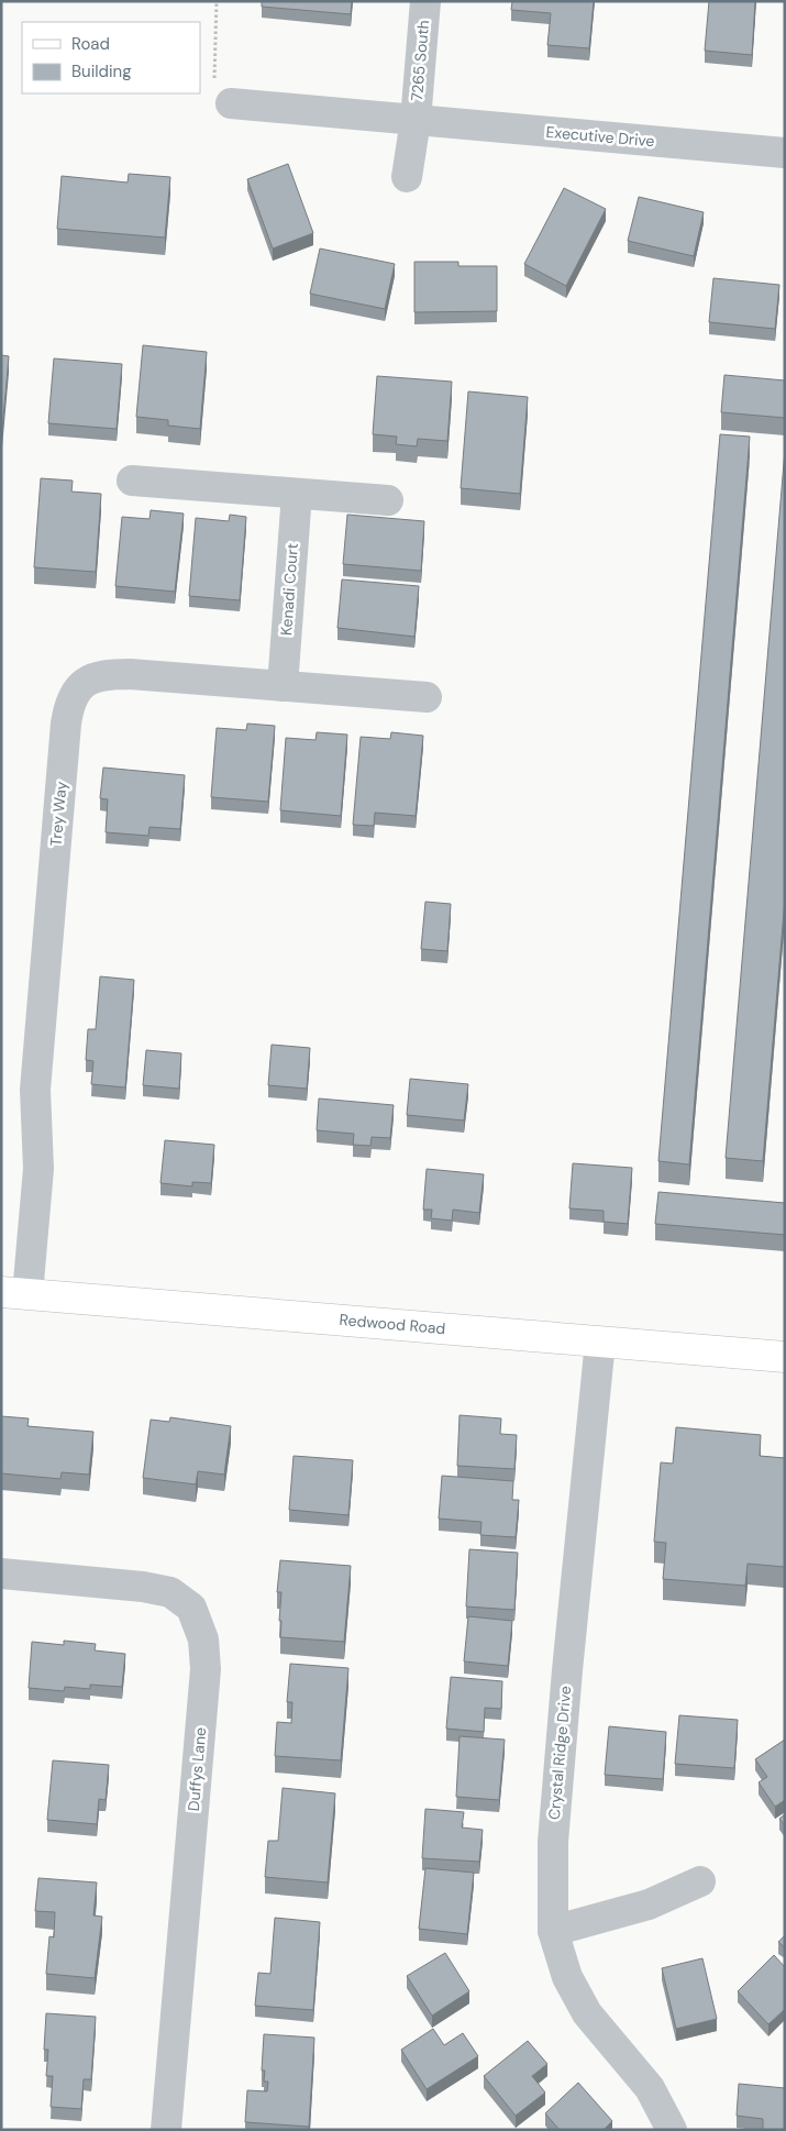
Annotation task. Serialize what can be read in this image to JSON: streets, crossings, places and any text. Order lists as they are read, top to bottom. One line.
{"streets":{"main road":["Redwood Road"],"street":["7265 South","Executive Drive","Kenadi Court","Trey Way","Crystal Ridge Drive","Duffys Lane"]},"crossings":[["7265 South","Executive Drive"],["Kenadi Court","Trey Way"],["Trey Way","Redwood Road"],["Redwood Road","Crystal Ridge Drive"]],"legend":["Road","Building"]}
